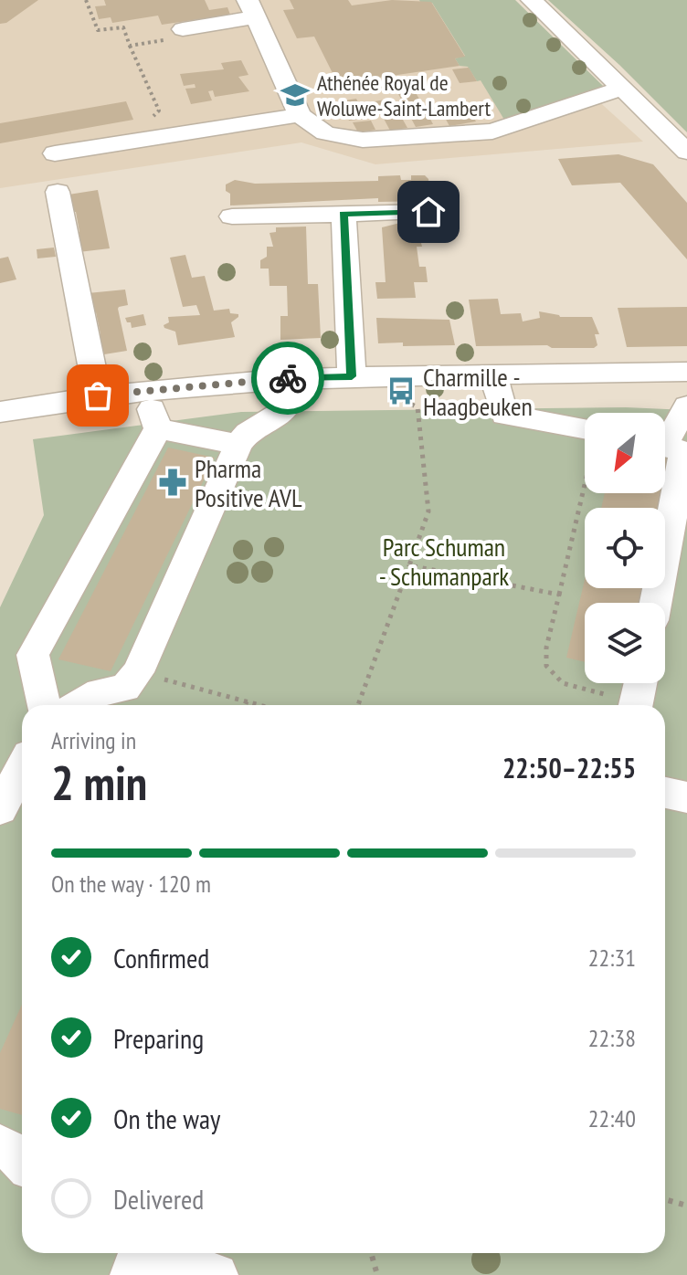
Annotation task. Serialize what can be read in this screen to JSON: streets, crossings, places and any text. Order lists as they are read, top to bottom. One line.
{"parks":["Parc Schuman - Schumanpark"],"places":{"school or university":["Athénée Royal de Woluwe-Saint-Lambert"],"bus stop":["Charmille - Haagbeuken"],"pharmacy":["Pharma Positive AVL"]},"north":"bottom left","page":{"heading":["2 min","Arriving in","22:50–22:55"],"bar":"On the way · 120 m","list":[["Confirmed","22:31"],["Preparing","22:38"],["On the way","22:40"],"Delivered"]}}
